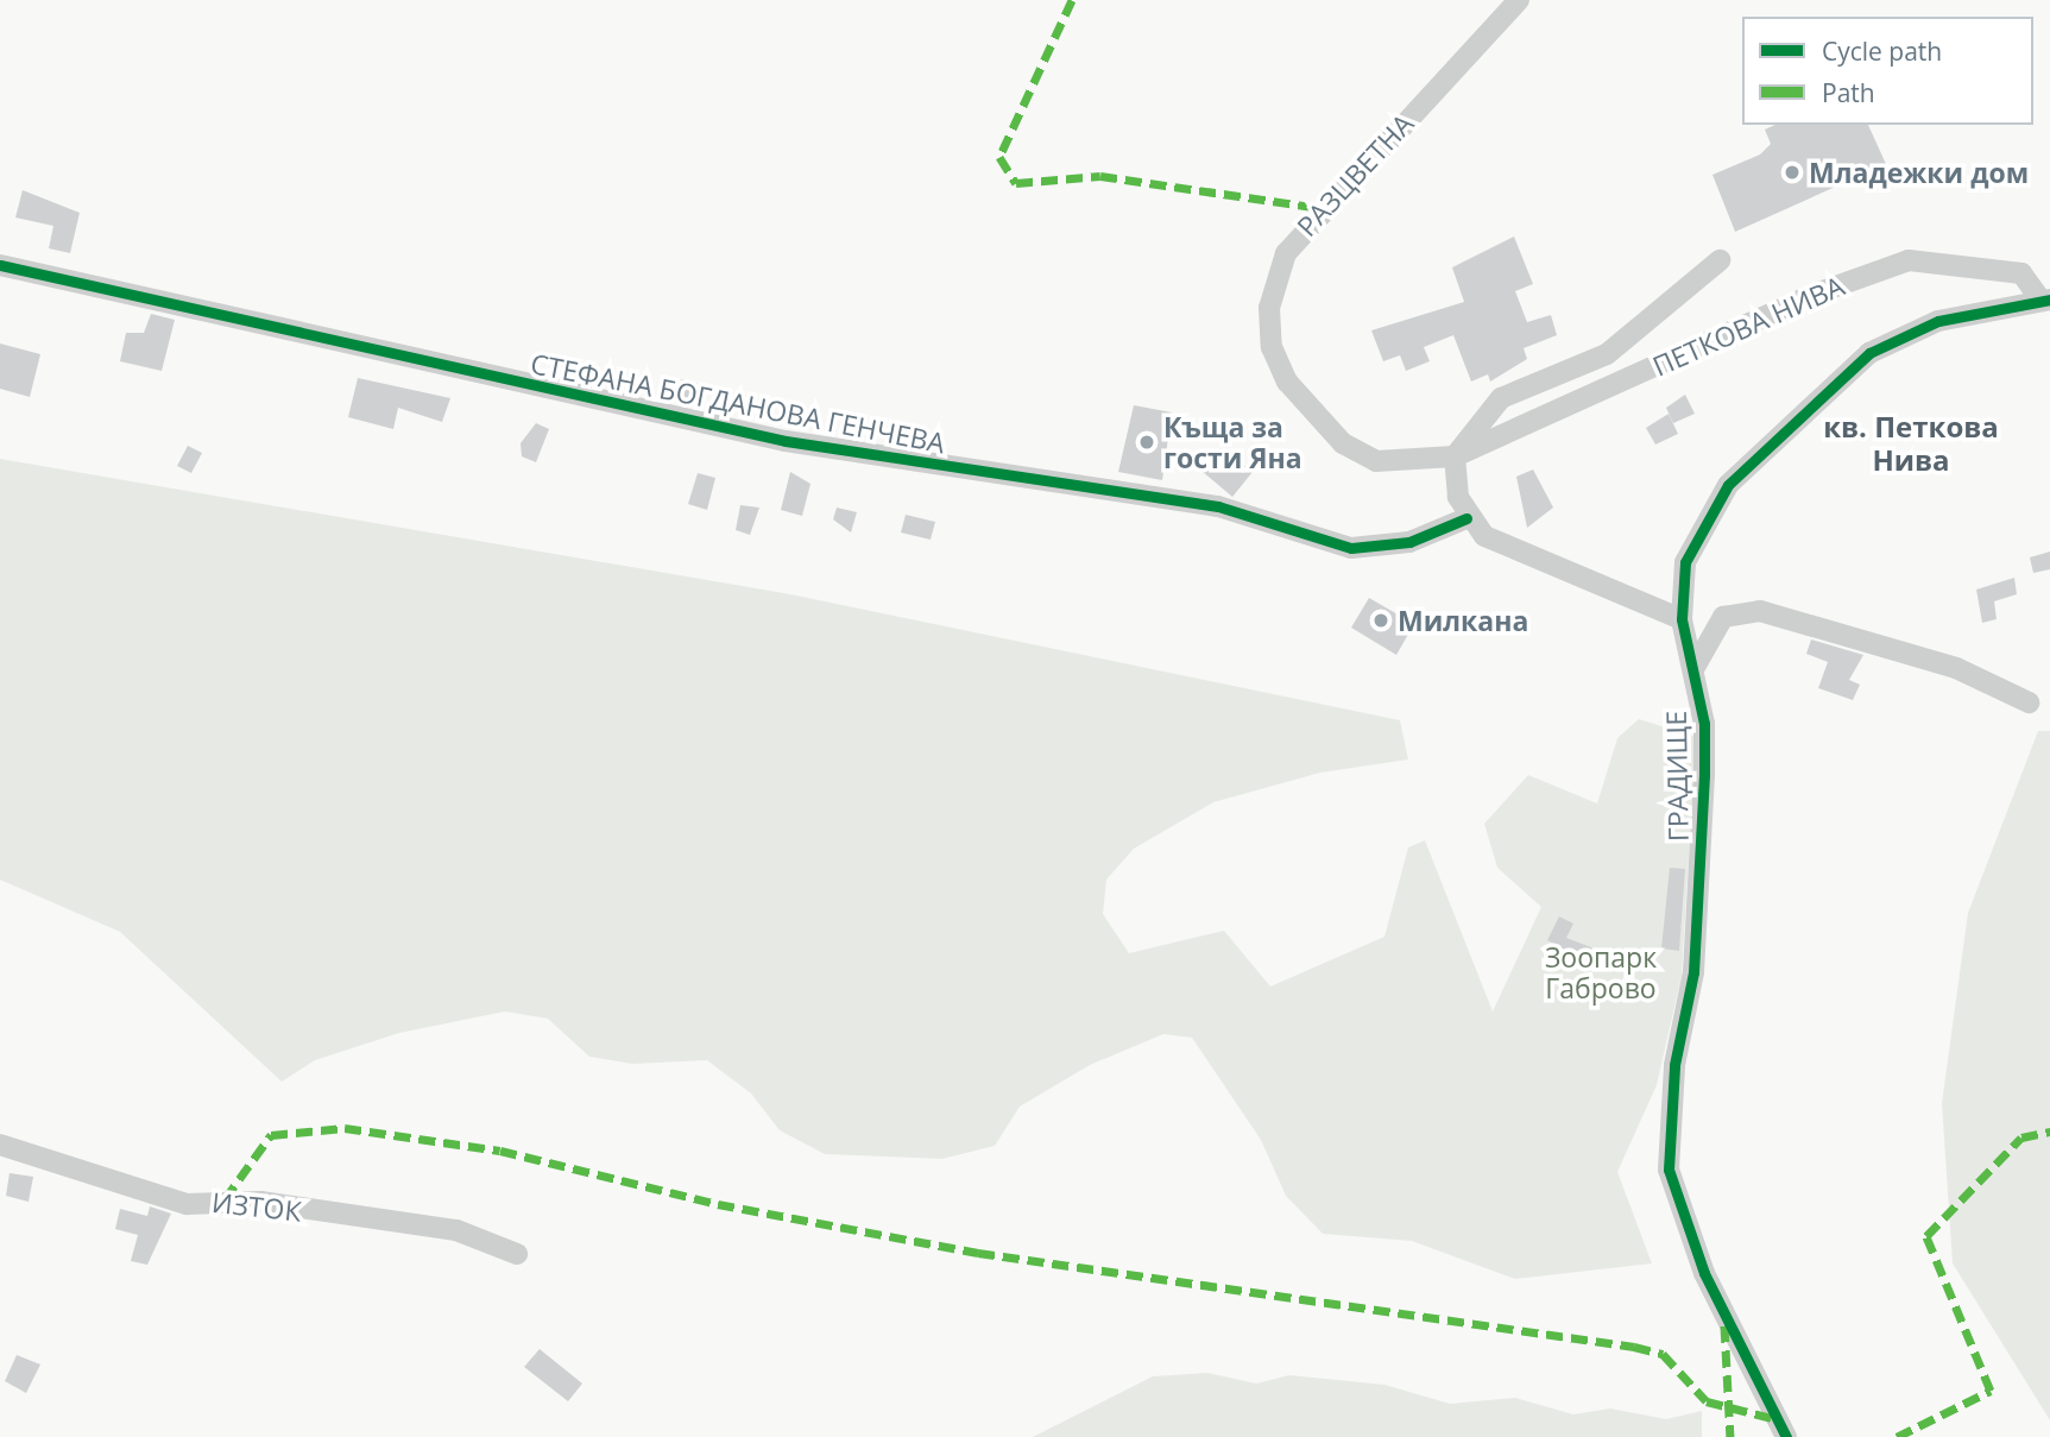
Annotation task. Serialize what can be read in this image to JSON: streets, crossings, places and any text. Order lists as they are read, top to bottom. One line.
{"streets":{"street":["РАЗЦВЕТНА","ПЕТКОВА НИВА","СТЕФАНА БОГДАНОВА ГЕНЧЕВА","ГРАДИЩЕ","ИЗТОК"]},"crossings":[["РАЗЦВЕТНА","ПЕТКОВА НИВА"],["ПЕТКОВА НИВА","ГРАДИЩЕ"]],"districts":["кв. Петкова Нива"],"parks":["Зоопарк Габрово"],"places":["Младежки дом","Къща за гости Яна","Милкана"],"legend":["Cycle path","Path"]}
